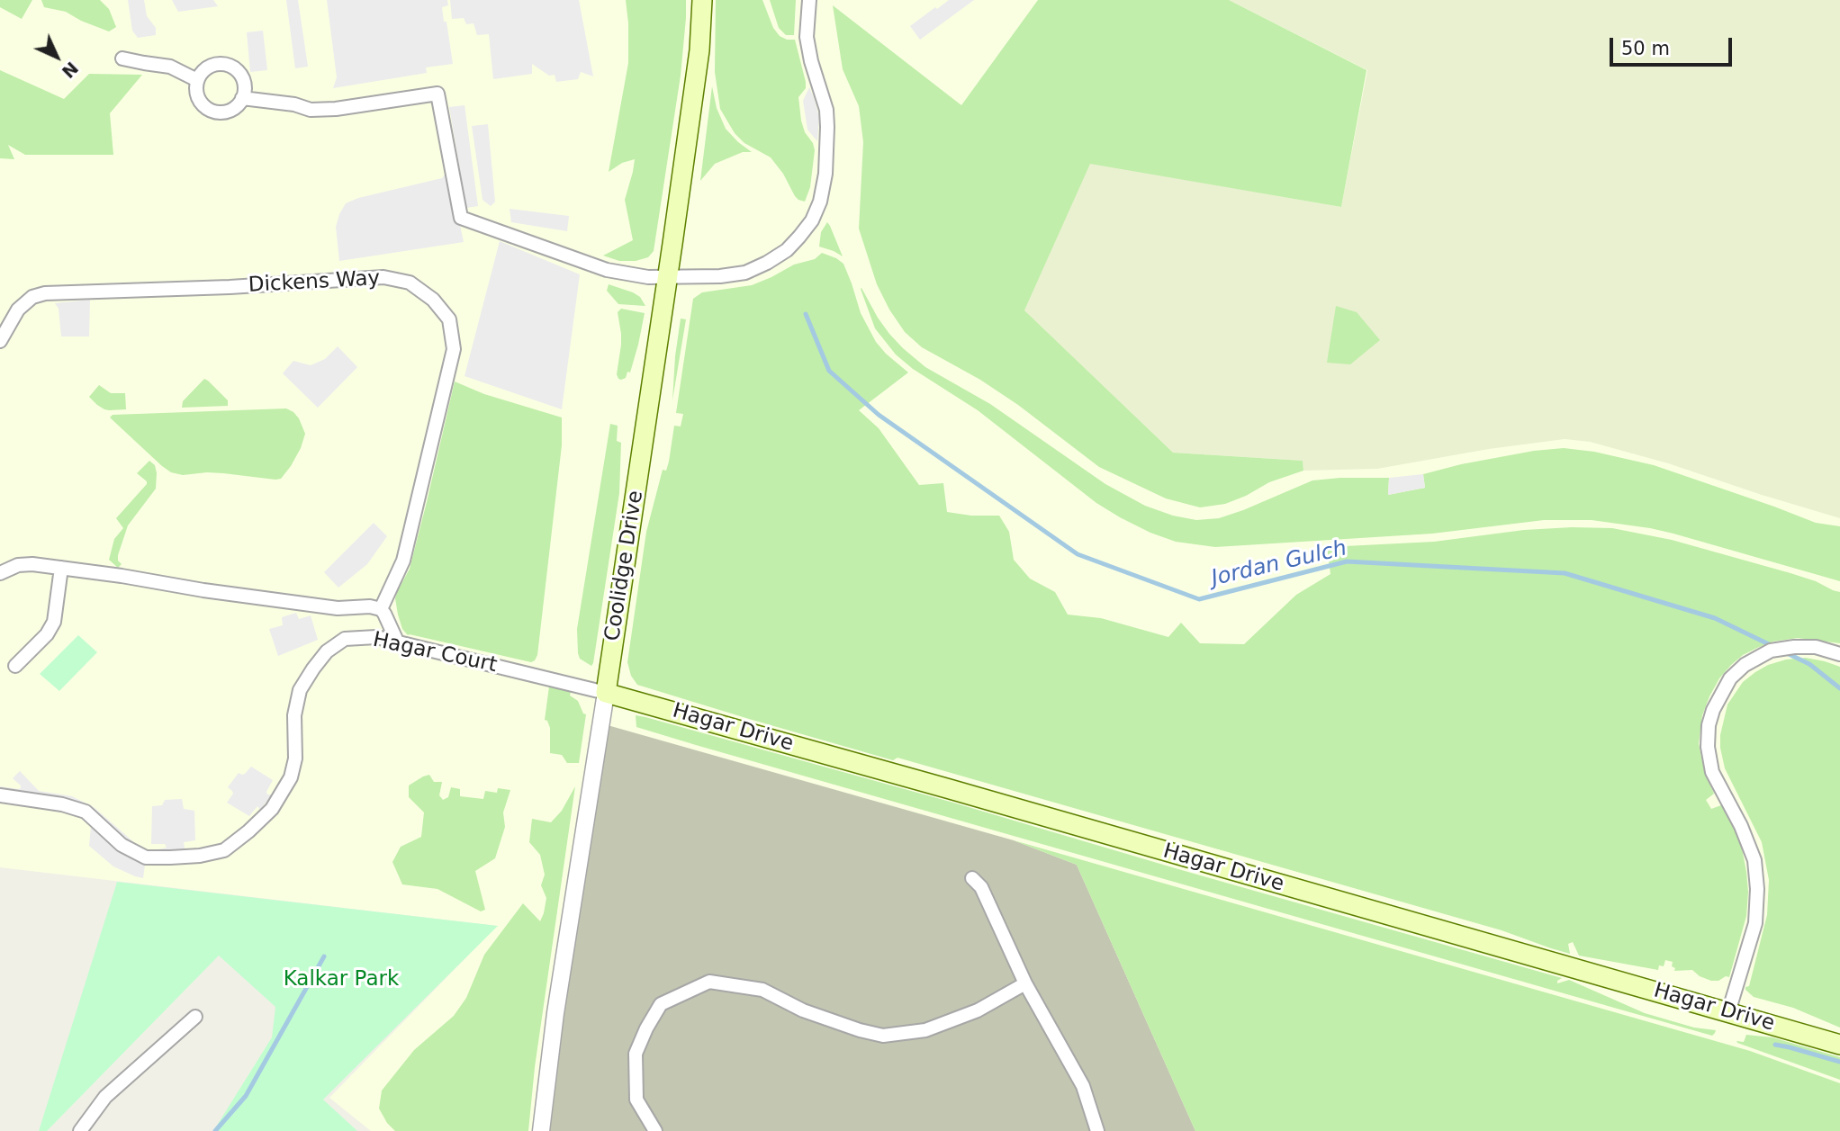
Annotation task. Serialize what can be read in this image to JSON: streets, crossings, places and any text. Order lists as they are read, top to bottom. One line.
{"streets":{"main road":["Coolidge Drive","Hagar Drive"],"street":["Dickens Way","Hagar Court"]},"crossings":[["Coolidge Drive","Hagar Court"],["Coolidge Drive","Hagar Drive"],["Hagar Court","Hagar Drive"]],"water":["Jordan Gulch"],"parks":["Kalkar Park"],"scale_bar":"50 m","north":"bottom right"}
